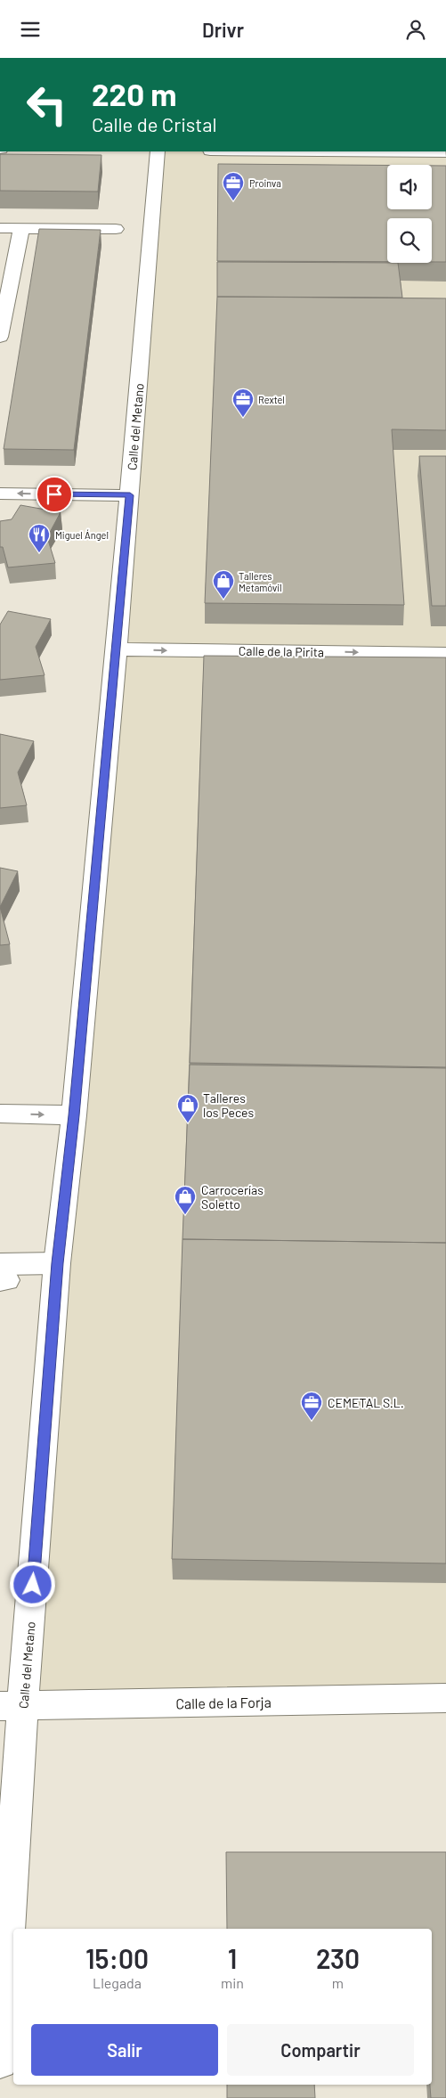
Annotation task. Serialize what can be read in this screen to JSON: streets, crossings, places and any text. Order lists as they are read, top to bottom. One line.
{"streets":{"street":["Calle del Metano","Calle de la Pirita","Calle de la Forja"]},"crossings":[["Calle del Metano","Calle de la Pirita"],["Calle del Metano","Calle de la Forja"]],"one_way":["Calle de la Pirita"],"places":{"office":["Proinva","Rextel","CEMETAL S.L."],"restaurant":["Miguel Ángel"],"shop":["Talleres Metamóvil","Talleres los Peces","Carrocerías Soletto"]},"page":{"header":"Drivr","turn":["220 m","Calle de Cristal"],"eta":["15:00","Llegada","1","min","230","m"],"buttons":["Salir","Compartir"]}}
